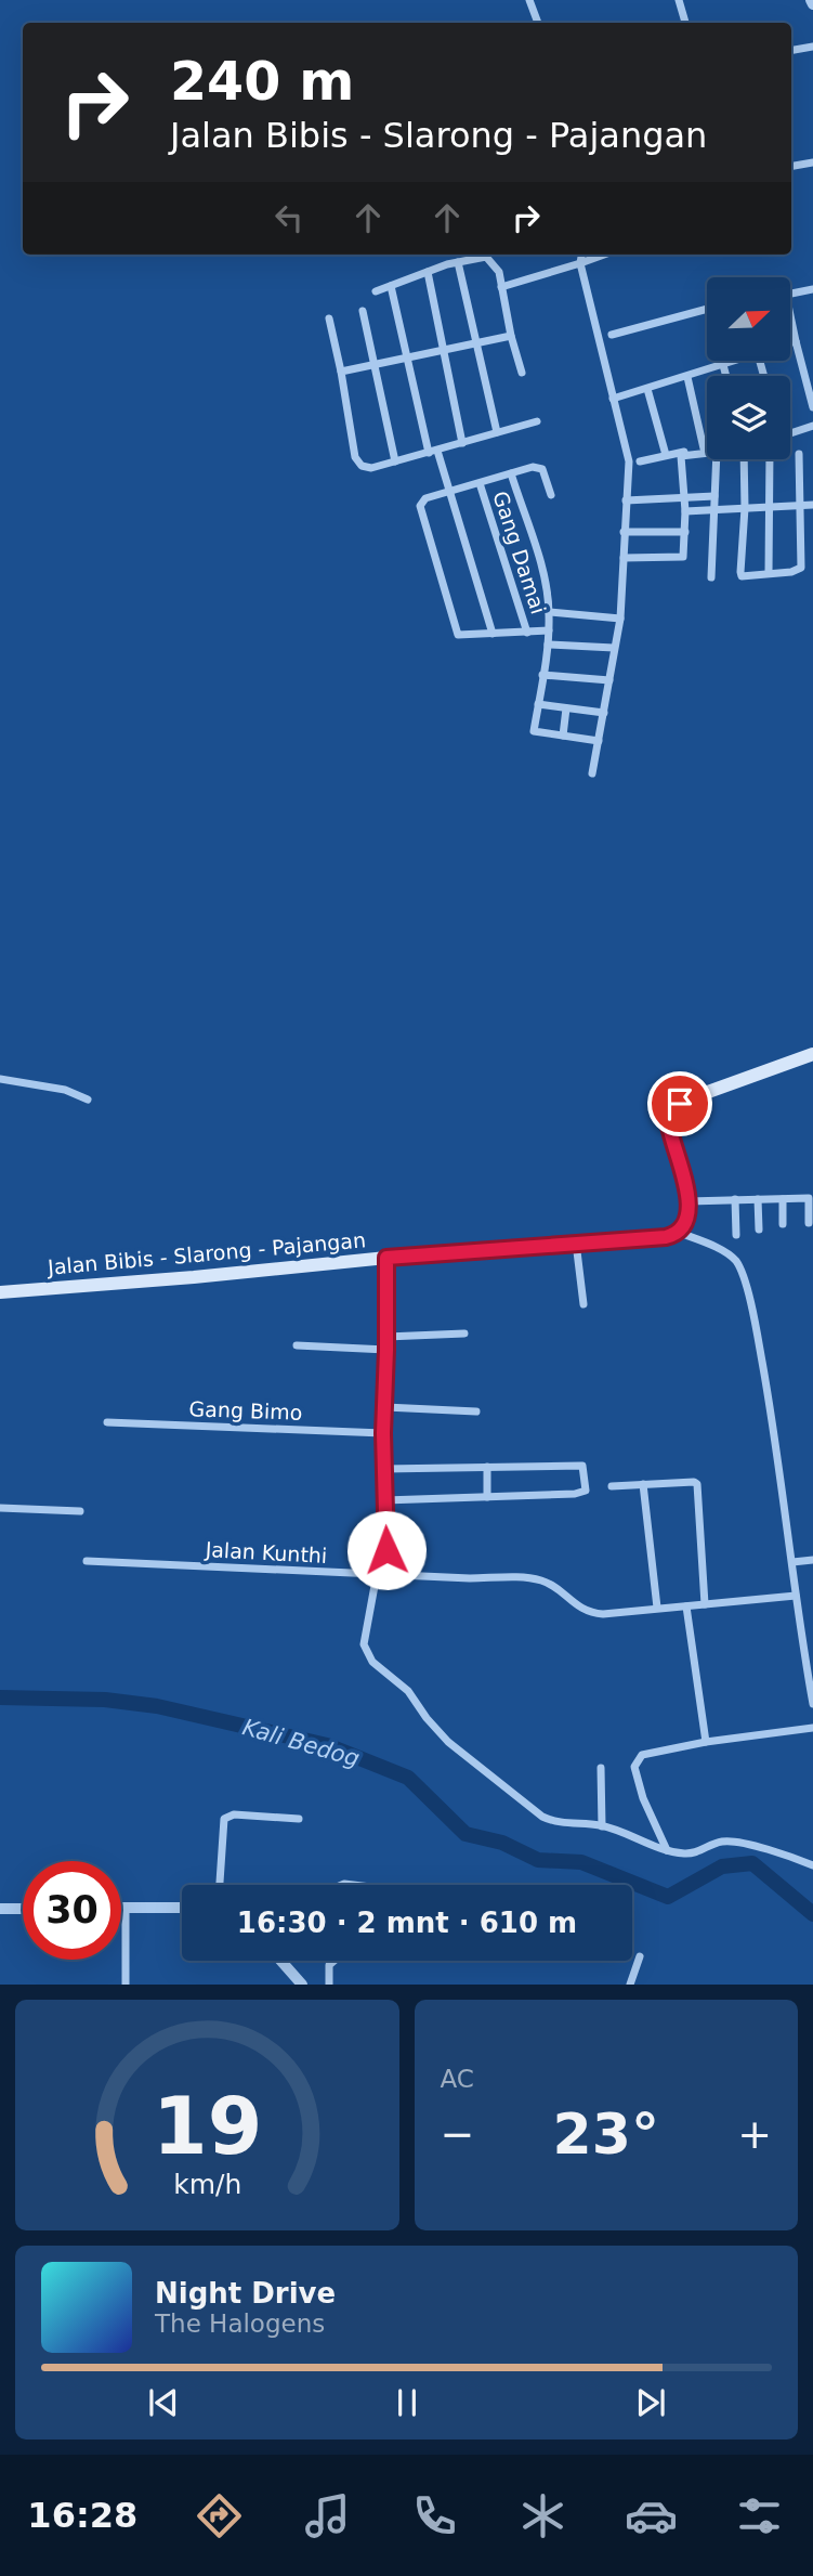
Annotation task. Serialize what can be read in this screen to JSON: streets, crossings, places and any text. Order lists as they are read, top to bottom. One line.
{"streets":{"main road":["Jalan Bibis - Slarong - Pajangan"],"street":["Gang Damai","Gang Bimo","Jalan Kunthi"]},"water":["Kali Bedog"],"north":"top right","page":{"turn":["240 m","Jalan Bibis - Slarong - Pajangan"],"limit":"30","trip":"16:30 · 2 mnt · 610 m","tile":"AC","heat":["−","23°","+"],"song":["Night Drive","The Halogens"],"tabs":"16:28","gauge":["19","km/h"]}}
